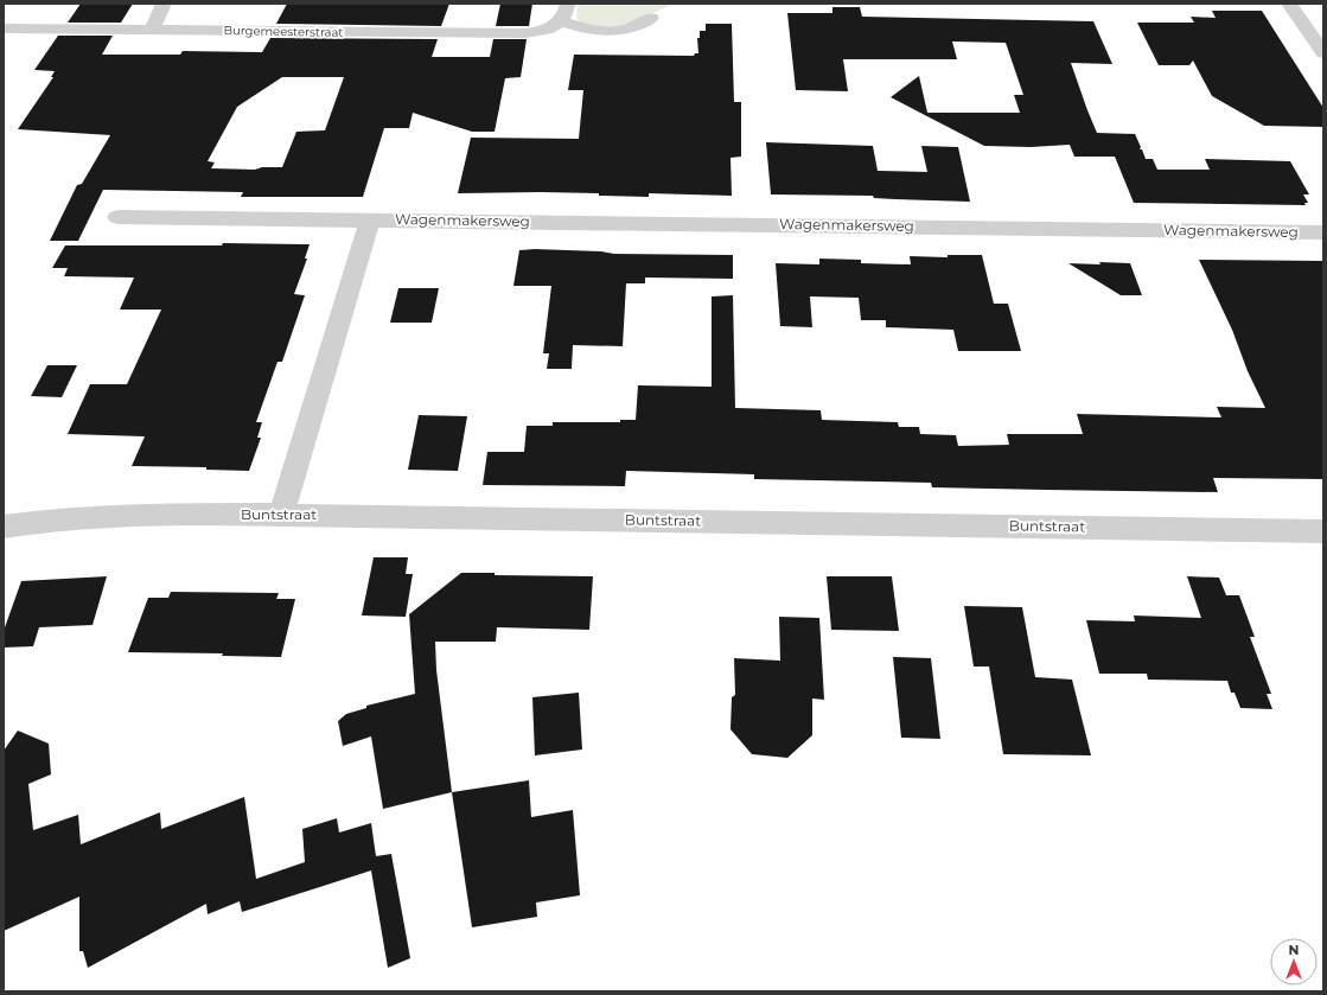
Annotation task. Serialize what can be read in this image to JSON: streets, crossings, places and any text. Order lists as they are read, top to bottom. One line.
{"streets":{"street":["Burgemeesterstraat","Wagenmakersweg","Buntstraat"]},"north":"top"}
